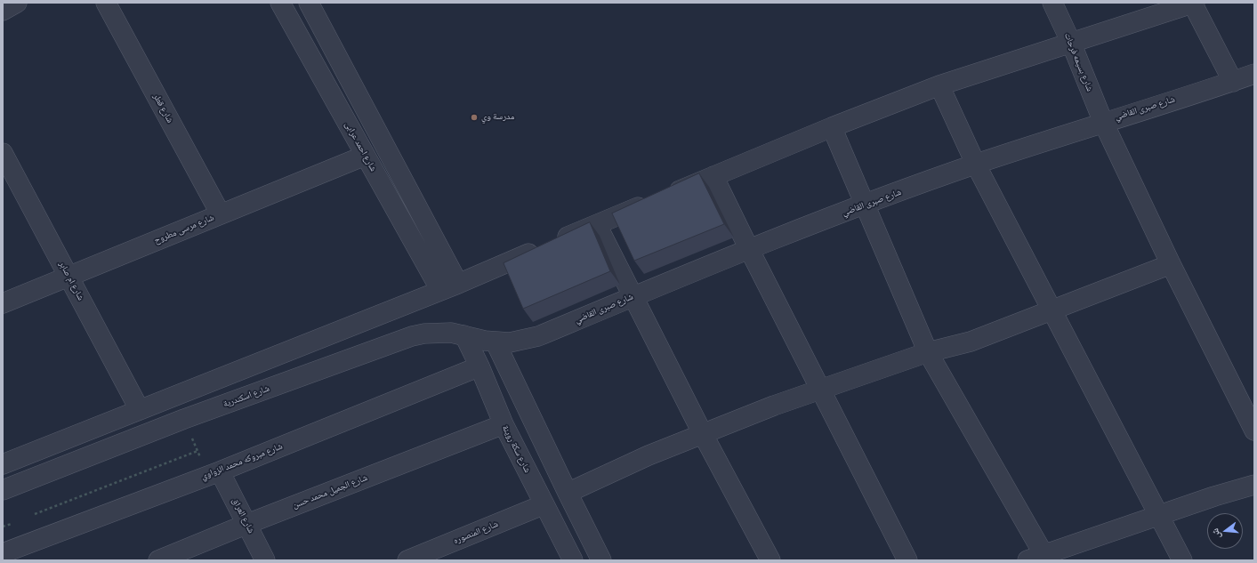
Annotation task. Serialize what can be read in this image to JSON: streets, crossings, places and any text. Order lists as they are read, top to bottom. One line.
{"streets":{"street":["شارع بسيمه فرحات","شارع قطر","شارع صبرى القاضي","شارع احمد عرابى","شارع مرسى مطروح","شارع ام صابر","شارع اسكندرية","شارع سكة روينة","شارع مبروكه محمد الزواوي","شارع الجميل محمد حسن","شارع العراق","شارع المنصوره"]},"crossings":[["شارع بسيمه فرحات","شارع صبرى القاضي"],["شارع قطر","شارع مرسى مطروح"],["شارع صبرى القاضي","شارع اسكندرية"],["شارع احمد عرابى","شارع مرسى مطروح"],["شارع مرسى مطروح","شارع ام صابر"],["شارع اسكندرية","شارع سكة روينة"],["شارع سكة روينة","شارع مبروكه محمد الزواوي"],["شارع سكة روينة","شارع الجميل محمد حسن"],["شارع سكة روينة","شارع المنصوره"],["شارع مبروكه محمد الزواوي","شارع العراق"],["شارع الجميل محمد حسن","شارع العراق"]],"places":["مدرسة وي"],"north":"left"}
